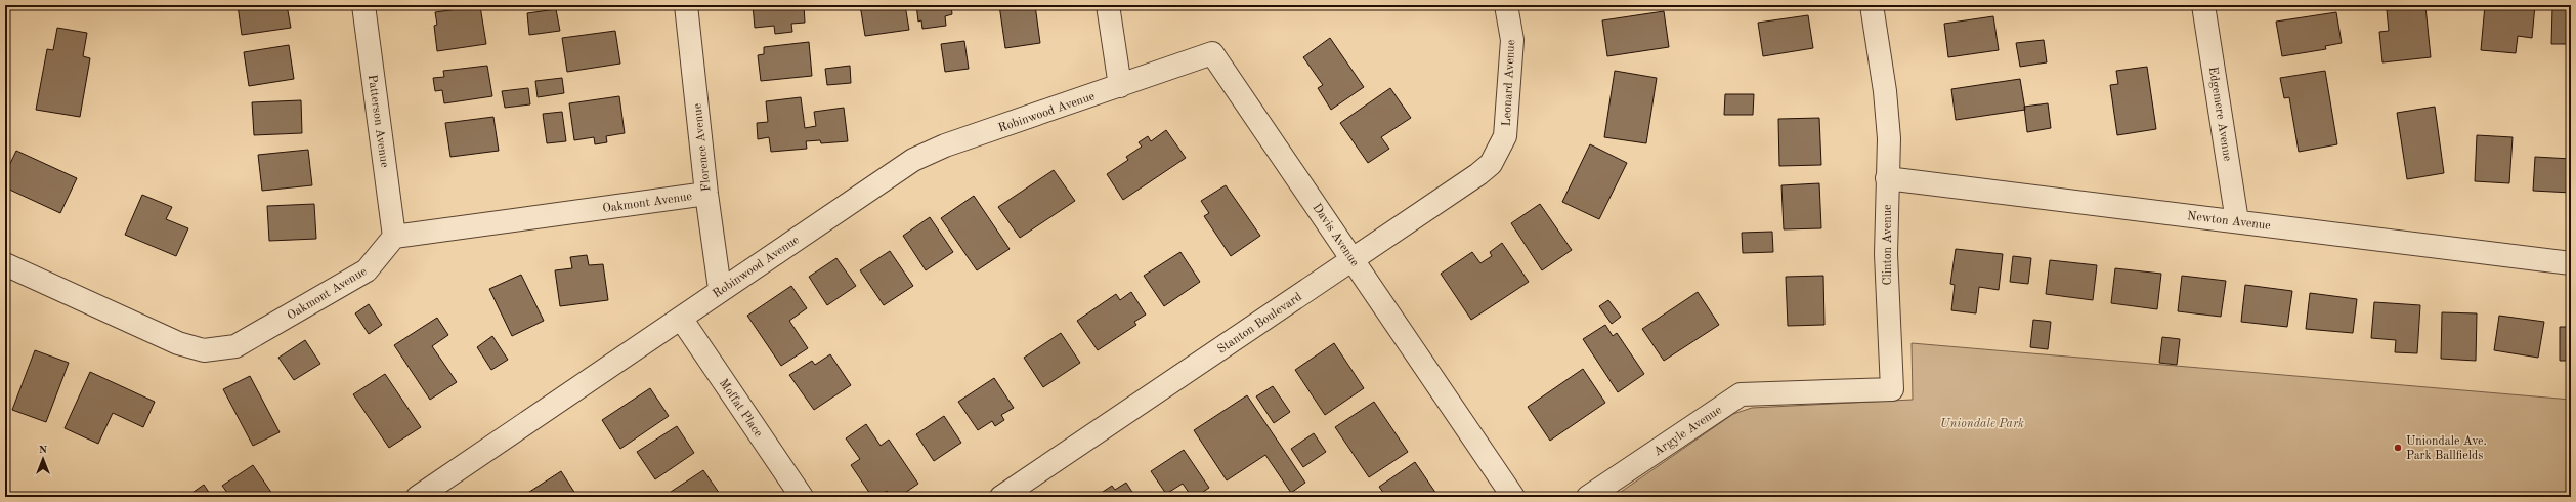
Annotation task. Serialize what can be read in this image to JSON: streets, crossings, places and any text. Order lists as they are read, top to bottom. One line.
{"streets":{"street":["Leonard Avenue","Robinwood Avenue","Edgemere Avenue","Patterson Avenue","Florence Avenue","Oakmont Avenue","Newton Avenue","Davis Avenue","Clinton Avenue","Stanton Boulevard","Moffat Place","Argyle Avenue"]},"crossings":[["Leonard Avenue","Stanton Boulevard"],["Robinwood Avenue","Florence Avenue"],["Robinwood Avenue","Davis Avenue"],["Robinwood Avenue","Moffat Place"],["Edgemere Avenue","Newton Avenue"],["Patterson Avenue","Oakmont Avenue"],["Florence Avenue","Oakmont Avenue"],["Newton Avenue","Clinton Avenue"],["Davis Avenue","Stanton Boulevard"],["Clinton Avenue","Argyle Avenue"]],"parks":["Uniondale Park"],"places":["Uniondale Ave. Park Ballfields"],"north":"top"}
